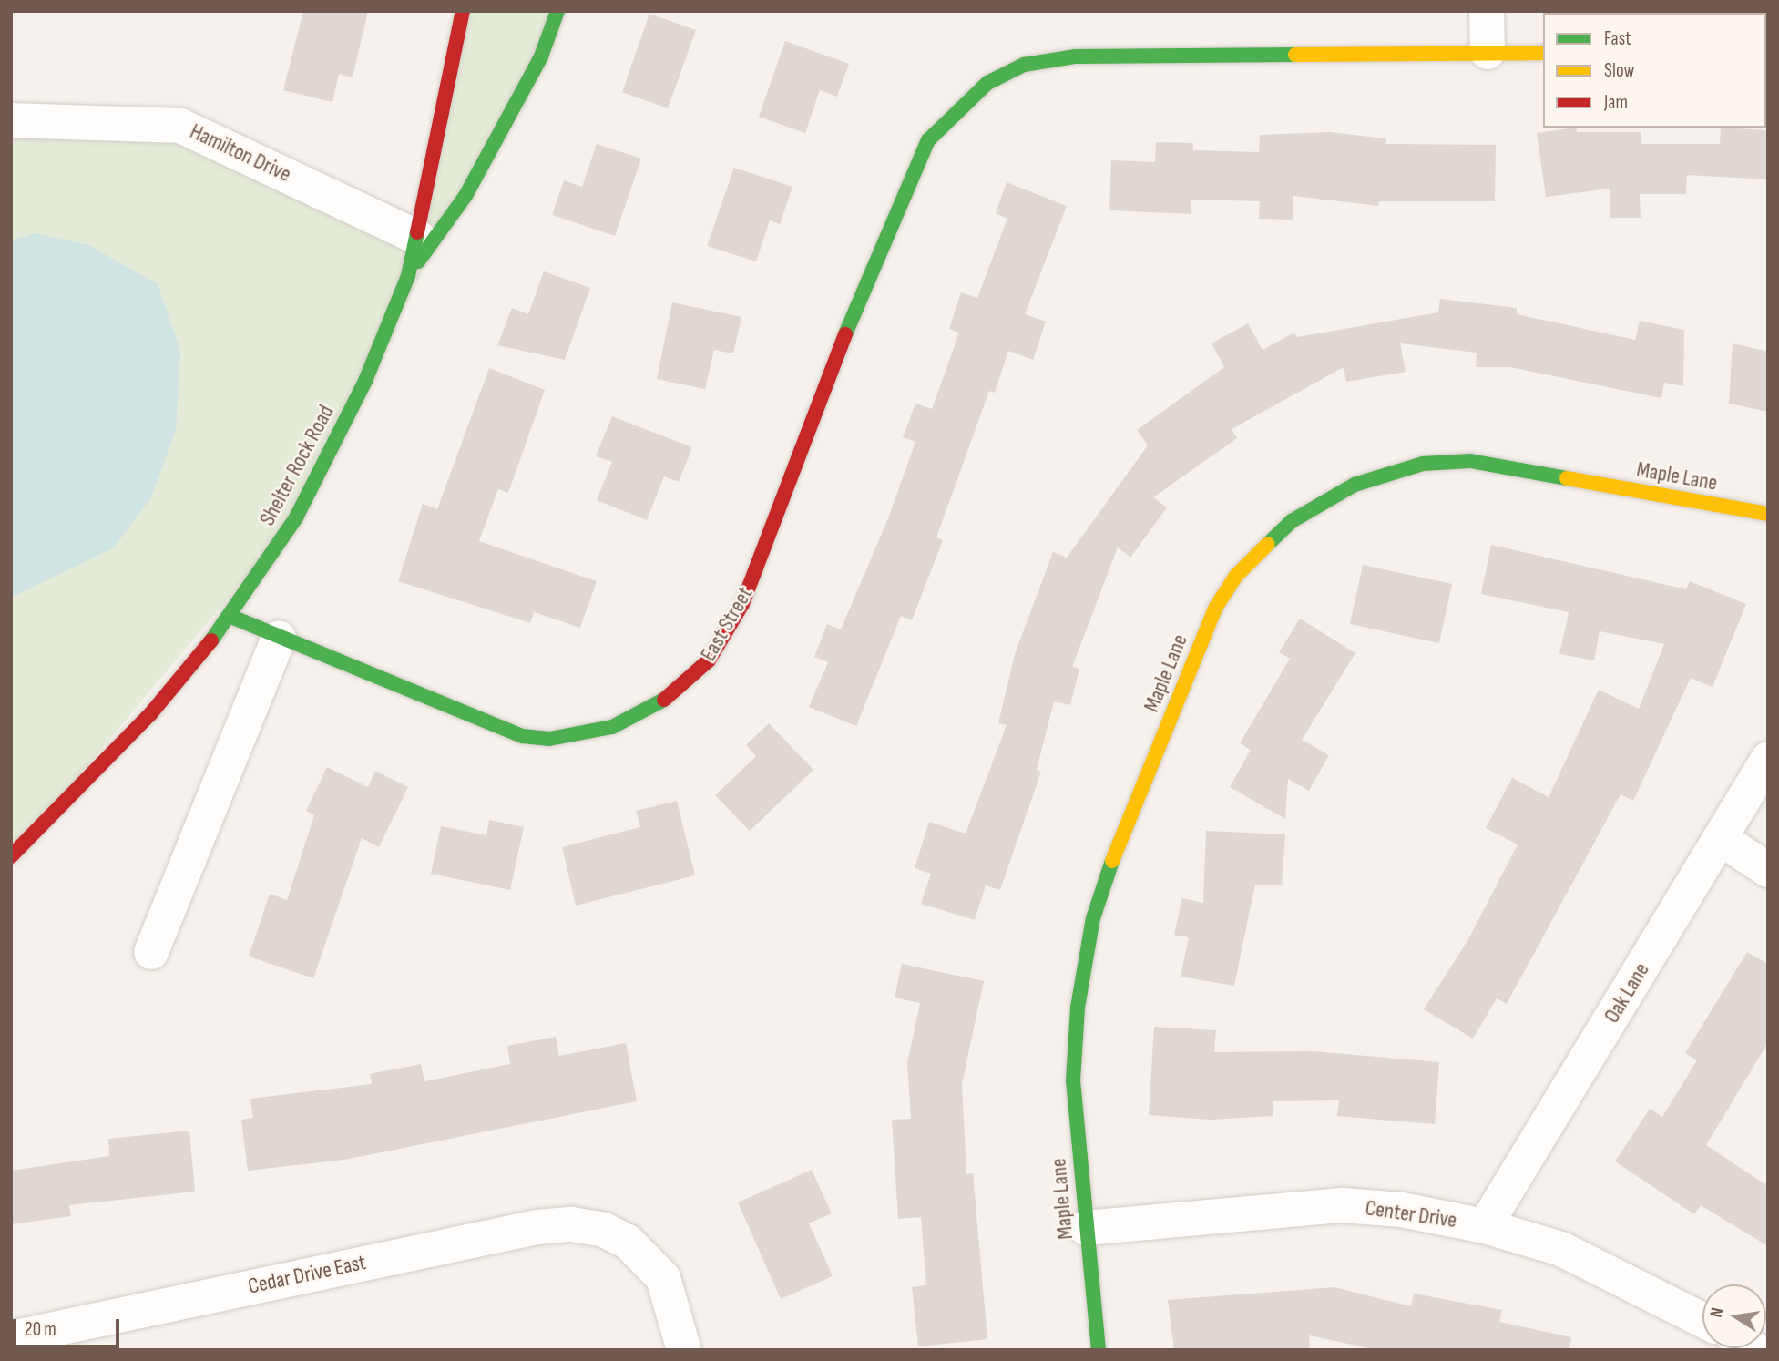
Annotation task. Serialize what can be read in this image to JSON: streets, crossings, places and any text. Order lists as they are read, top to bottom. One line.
{"streets":{"street":["Hamilton Drive","Shelter Rock Road","Maple Lane","East Street","Oak Lane","Center Drive","Cedar Drive East"]},"crossings":[["Hamilton Drive","Shelter Rock Road"],["Shelter Rock Road","East Street"],["Maple Lane","Center Drive"],["Oak Lane","Center Drive"]],"legend":["Fast","Slow","Jam"],"scale_bar":"20 m","north":"left"}
